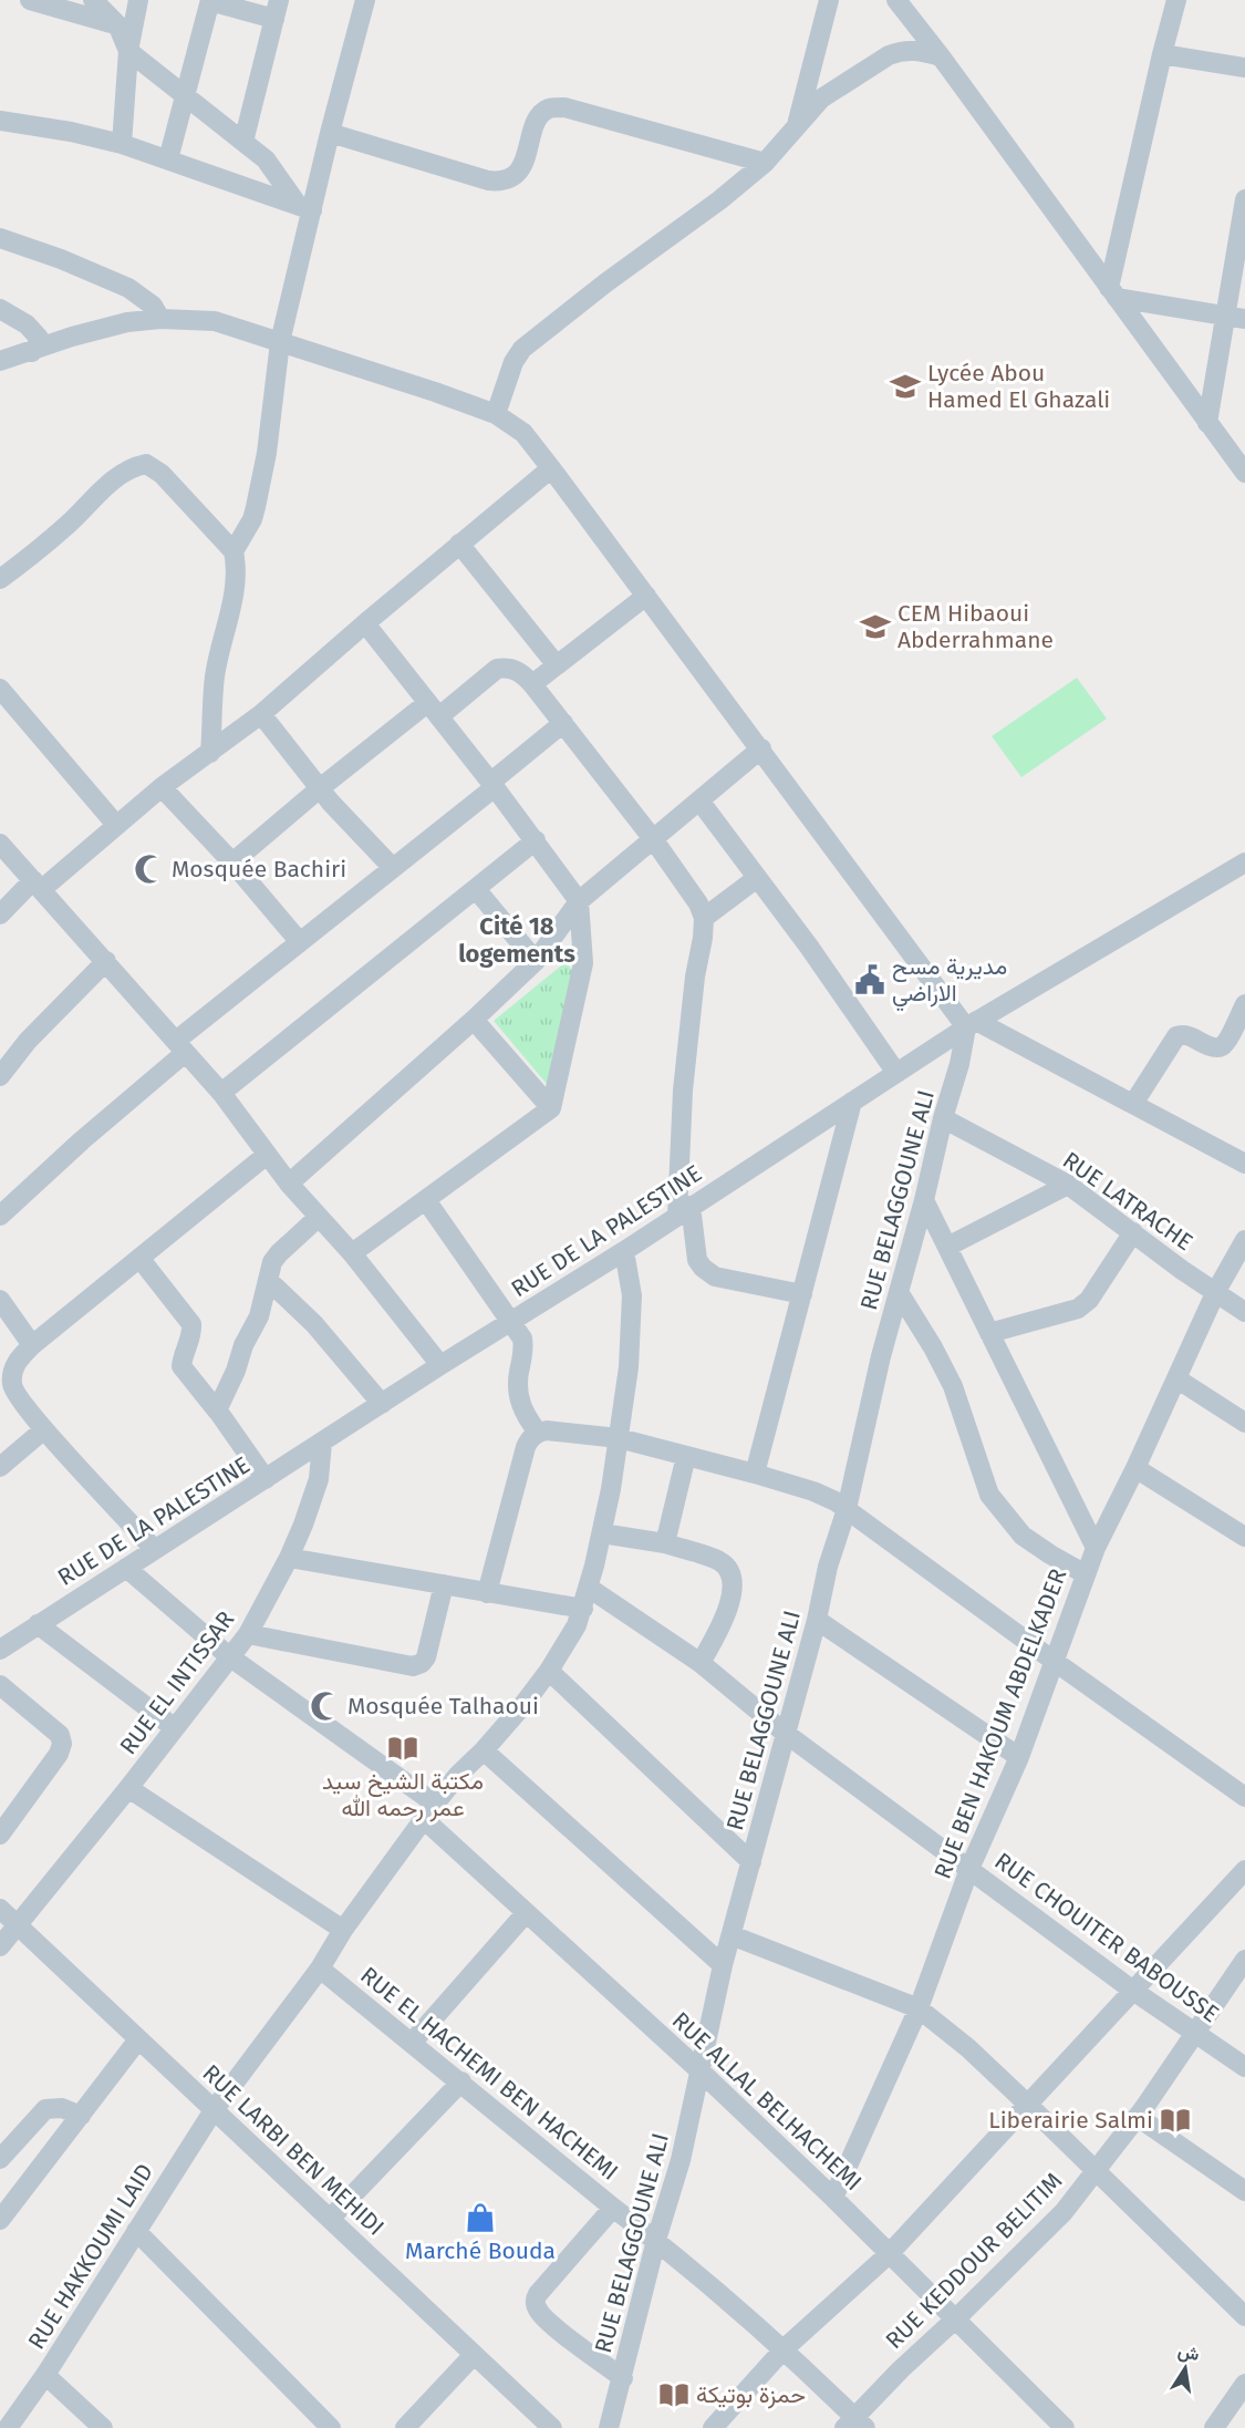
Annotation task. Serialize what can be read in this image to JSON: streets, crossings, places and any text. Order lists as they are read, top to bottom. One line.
{"streets":{"street":["RUE BELAGGOUNE ALI","RUE LATRACHE","RUE DE LA PALESTINE","RUE EL INTISSAR","RUE BEN HAKOUM ABDELKADER","RUE CHOUITER BABOUSSE","RUE EL HACHEMI BEN HACHEMI","RUE ALLAL BELHACHEMI","RUE LARBI BEN MEHIDI","RUE HAKKOUMI LAID","RUE KEDDOUR BELITIM"]},"crossings":[["RUE BELAGGOUNE ALI","RUE LATRACHE"],["RUE BELAGGOUNE ALI","RUE DE LA PALESTINE"],["RUE BELAGGOUNE ALI","RUE CHOUITER BABOUSSE"],["RUE BELAGGOUNE ALI","RUE EL HACHEMI BEN HACHEMI"],["RUE BELAGGOUNE ALI","RUE ALLAL BELHACHEMI"],["RUE LATRACHE","RUE BEN HAKOUM ABDELKADER"],["RUE DE LA PALESTINE","RUE EL INTISSAR"],["RUE DE LA PALESTINE","RUE HAKKOUMI LAID"],["RUE EL INTISSAR","RUE LARBI BEN MEHIDI"],["RUE BEN HAKOUM ABDELKADER","RUE CHOUITER BABOUSSE"],["RUE BEN HAKOUM ABDELKADER","RUE ALLAL BELHACHEMI"],["RUE CHOUITER BABOUSSE","RUE HAKKOUMI LAID"],["RUE CHOUITER BABOUSSE","RUE KEDDOUR BELITIM"],["RUE EL HACHEMI BEN HACHEMI","RUE HAKKOUMI LAID"],["RUE EL HACHEMI BEN HACHEMI","RUE KEDDOUR BELITIM"],["RUE ALLAL BELHACHEMI","RUE HAKKOUMI LAID"],["RUE ALLAL BELHACHEMI","RUE KEDDOUR BELITIM"],["RUE LARBI BEN MEHIDI","RUE HAKKOUMI LAID"]],"districts":["Cité 18 logements"],"places":{"school or university":["Lycée Abou Hamed El Ghazali","CEM Hibaoui Abderrahmane"],"mosque":["Mosquée Bachiri","Mosquée Talhaoui"],"public building":["مديرية مسح الاراضي"],"library":["مكتبة الشيخ سيد عمر رحمه الله","Liberairie Salmi","حمزة بوتيكة"],"shop":["Marché Bouda"]},"north":"top"}
